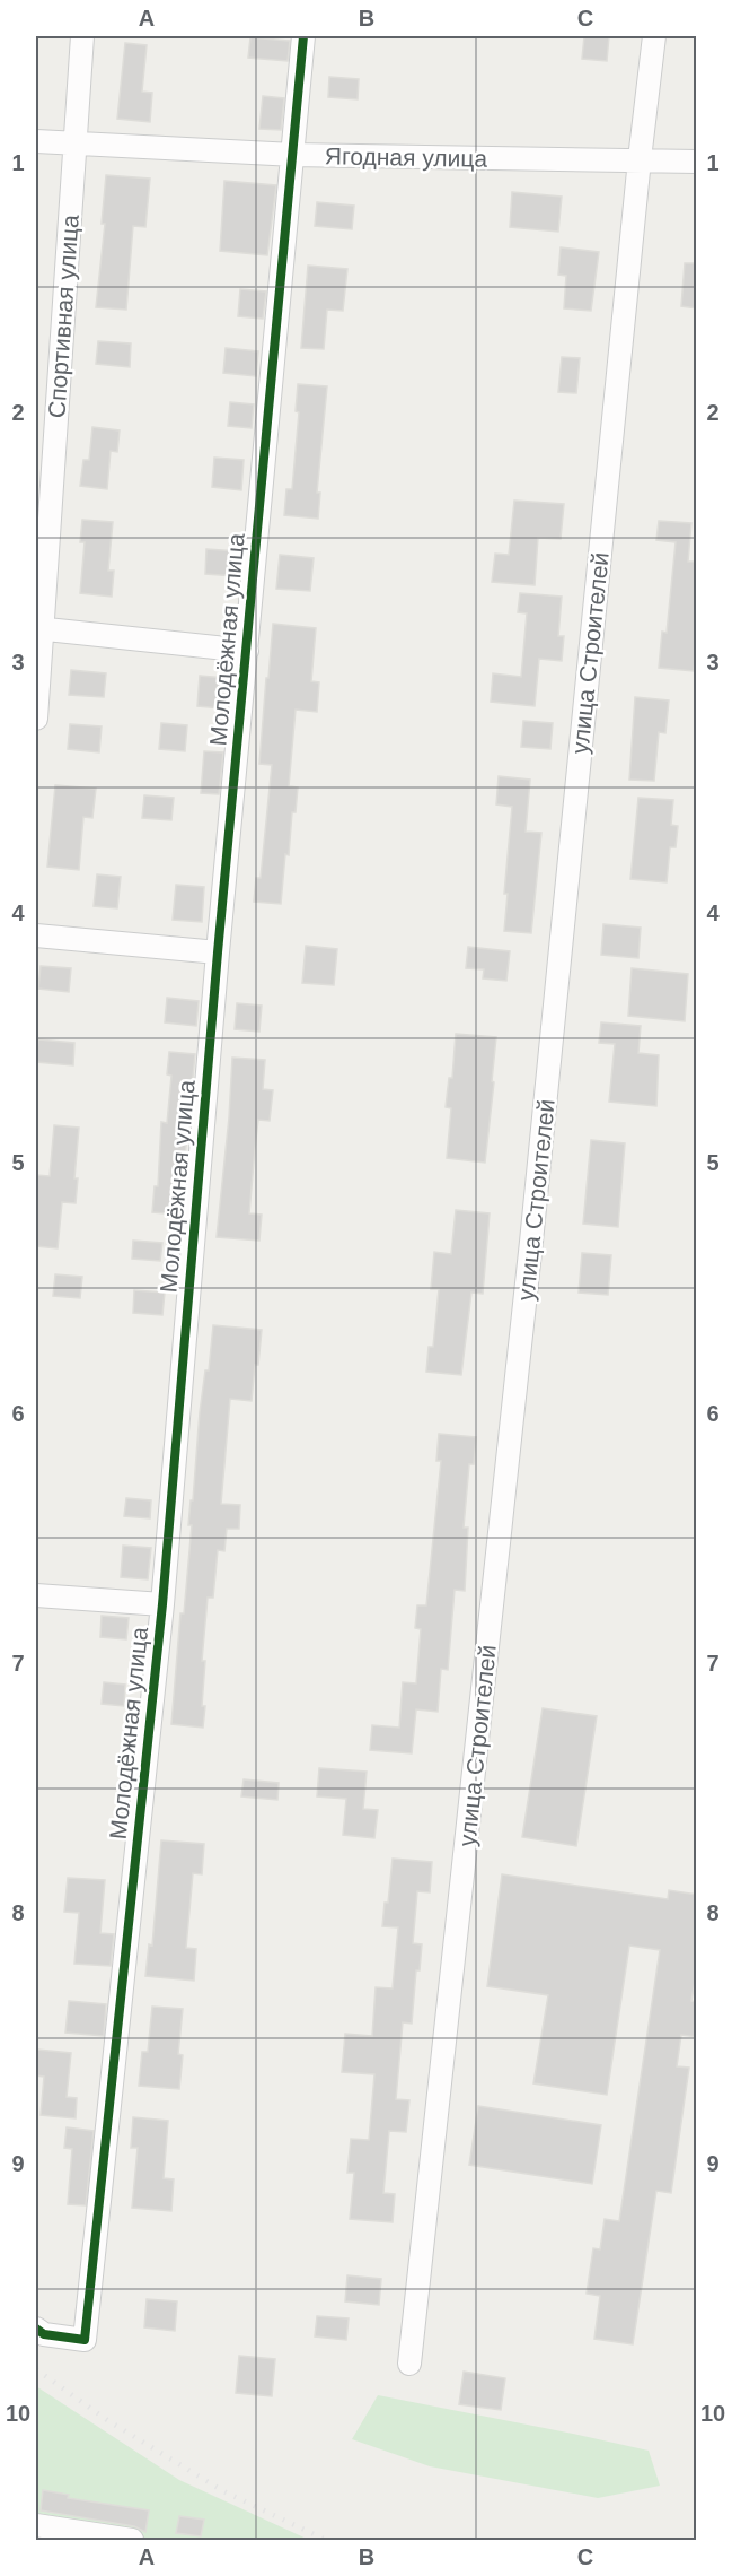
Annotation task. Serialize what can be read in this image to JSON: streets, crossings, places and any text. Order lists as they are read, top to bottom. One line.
{"streets":{"street":["Ягодная улица","Спортивная улица","Молодёжная улица","улица Строителей"]},"crossings":[["Ягодная улица","Спортивная улица"],["Ягодная улица","Молодёжная улица"],["Ягодная улица","улица Строителей"]],"grid":{"columns":["A","B","C"],"rows":["1","2","3","4","5","6","7","8","9","10"]}}
